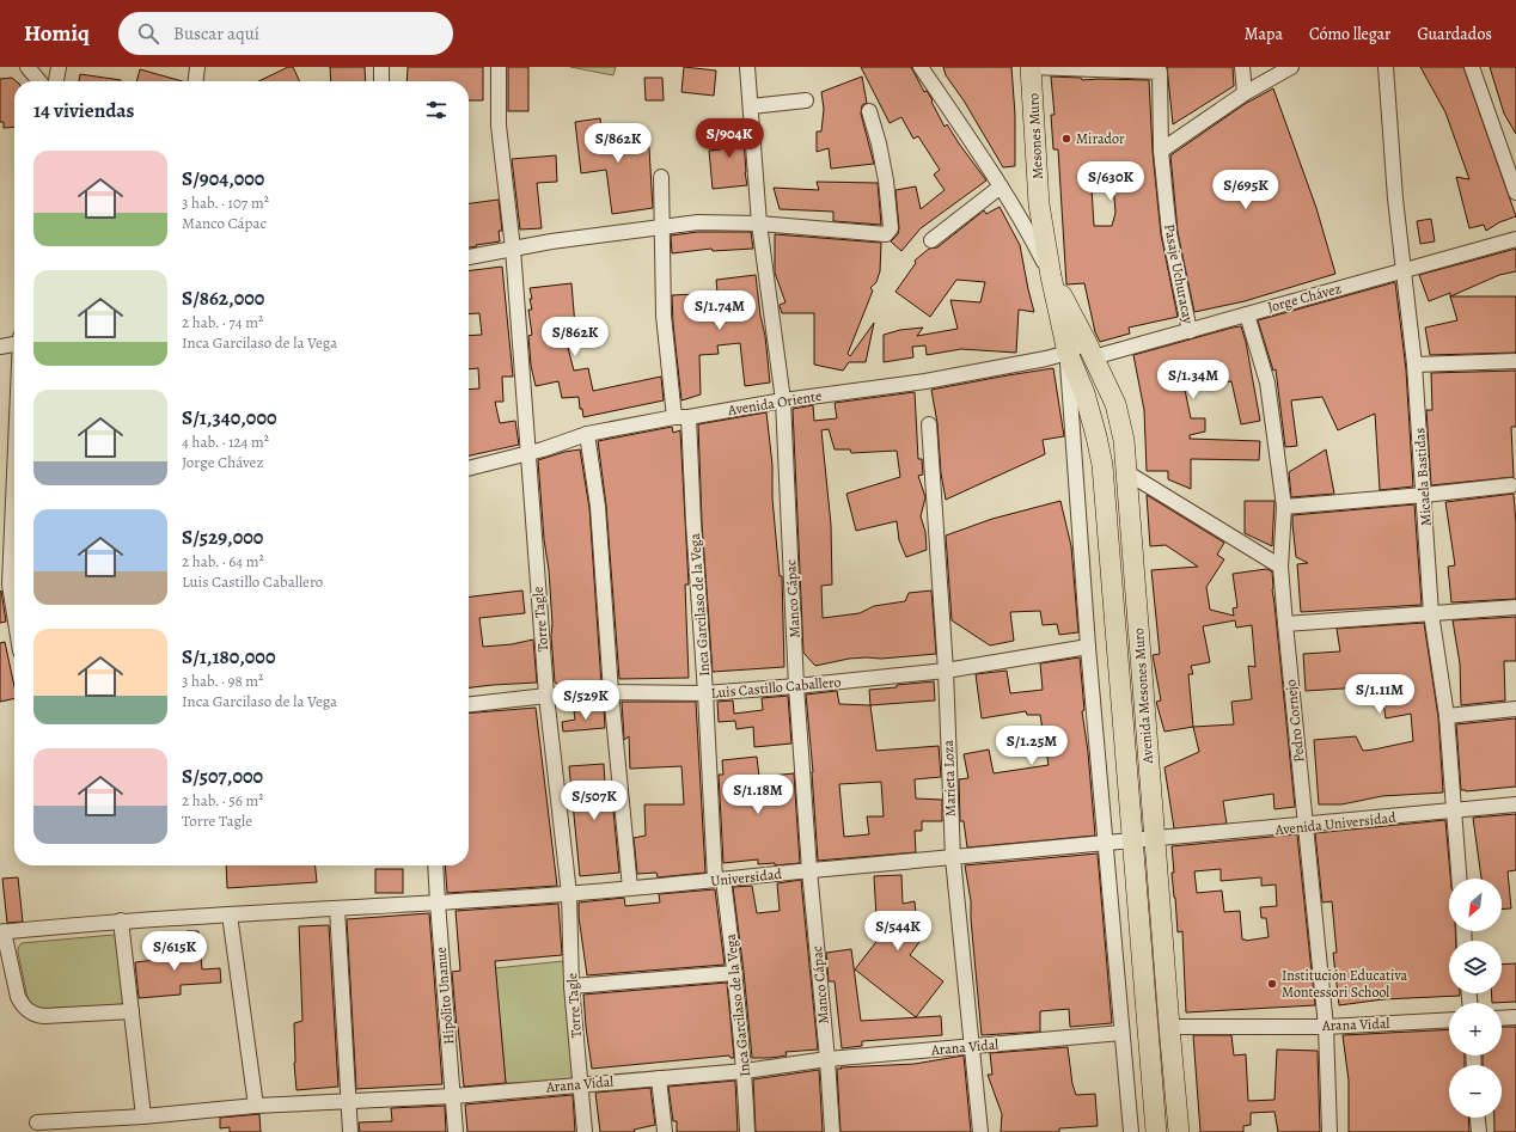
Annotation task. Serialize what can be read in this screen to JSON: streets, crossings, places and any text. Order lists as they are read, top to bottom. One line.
{"streets":{"highway":["Mesones Muro","Avenida Mesones Muro"],"street":["Pasaje Uchuracay","Jorge Chávez","Avenida Oriente","Micaela Bastidas","Manco Cápac","Inca Garcilaso de la Vega","Torre Tagle","Luis Castillo Caballero","Pedro Cornejo","Marieta Loza","Avenida Universidad","Universidad","Hipólito Unanue","Arana Vidal"]},"crossings":[["Mesones Muro","Pasaje Uchuracay"],["Mesones Muro","Avenida Oriente"],["Mesones Muro","Avenida Mesones Muro"],["Mesones Muro","Universidad"],["Pasaje Uchuracay","Jorge Chávez"],["Jorge Chávez","Avenida Oriente"],["Jorge Chávez","Micaela Bastidas"],["Jorge Chávez","Avenida Mesones Muro"],["Jorge Chávez","Pedro Cornejo"],["Avenida Oriente","Manco Cápac"],["Avenida Oriente","Inca Garcilaso de la Vega"],["Avenida Oriente","Torre Tagle"],["Avenida Oriente","Avenida Mesones Muro"],["Micaela Bastidas","Avenida Universidad"],["Manco Cápac","Luis Castillo Caballero"],["Manco Cápac","Universidad"],["Manco Cápac","Arana Vidal"],["Inca Garcilaso de la Vega","Luis Castillo Caballero"],["Inca Garcilaso de la Vega","Universidad"],["Inca Garcilaso de la Vega","Arana Vidal"],["Torre Tagle","Luis Castillo Caballero"],["Torre Tagle","Universidad"],["Torre Tagle","Arana Vidal"],["Luis Castillo Caballero","Marieta Loza"],["Avenida Mesones Muro","Avenida Universidad"],["Avenida Mesones Muro","Universidad"],["Avenida Mesones Muro","Arana Vidal"],["Pedro Cornejo","Avenida Universidad"],["Pedro Cornejo","Arana Vidal"],["Marieta Loza","Universidad"],["Marieta Loza","Arana Vidal"],["Avenida Universidad","Universidad"],["Universidad","Hipólito Unanue"],["Hipólito Unanue","Arana Vidal"]],"places":["Mirador","Institución Educativa Montessori School"],"north":"bottom left","page":{"header":"Homiq","search":"Buscar aquí","nav":["Mapa","Cómo llegar","Guardados"],"heading":"14 viviendas","price":["S/904K","S/862K","S/630K","S/695K","S/1.74M","S/862K","S/1.34M","S/1.11M","S/529K","S/1.25M","S/1.18M","S/507K","S/544K","S/615K"],"list":[{"name":"S/904,000","note":"3 hab. · 107 m² · Manco Cápac"},{"name":"S/862,000","note":"2 hab. · 74 m² · Inca Garcilaso de la Vega"},{"name":"S/1,340,000","note":"4 hab. · 124 m² · Jorge Chávez"},{"name":"S/529,000","note":"2 hab. · 64 m² · Luis Castillo Caballero"},{"name":"S/1,180,000","note":"3 hab. · 98 m² · Inca Garcilaso de la Vega"},{"name":"S/507,000","note":"2 hab. · 56 m² · Torre Tagle"}],"map_buttons":["+","−"]}}
